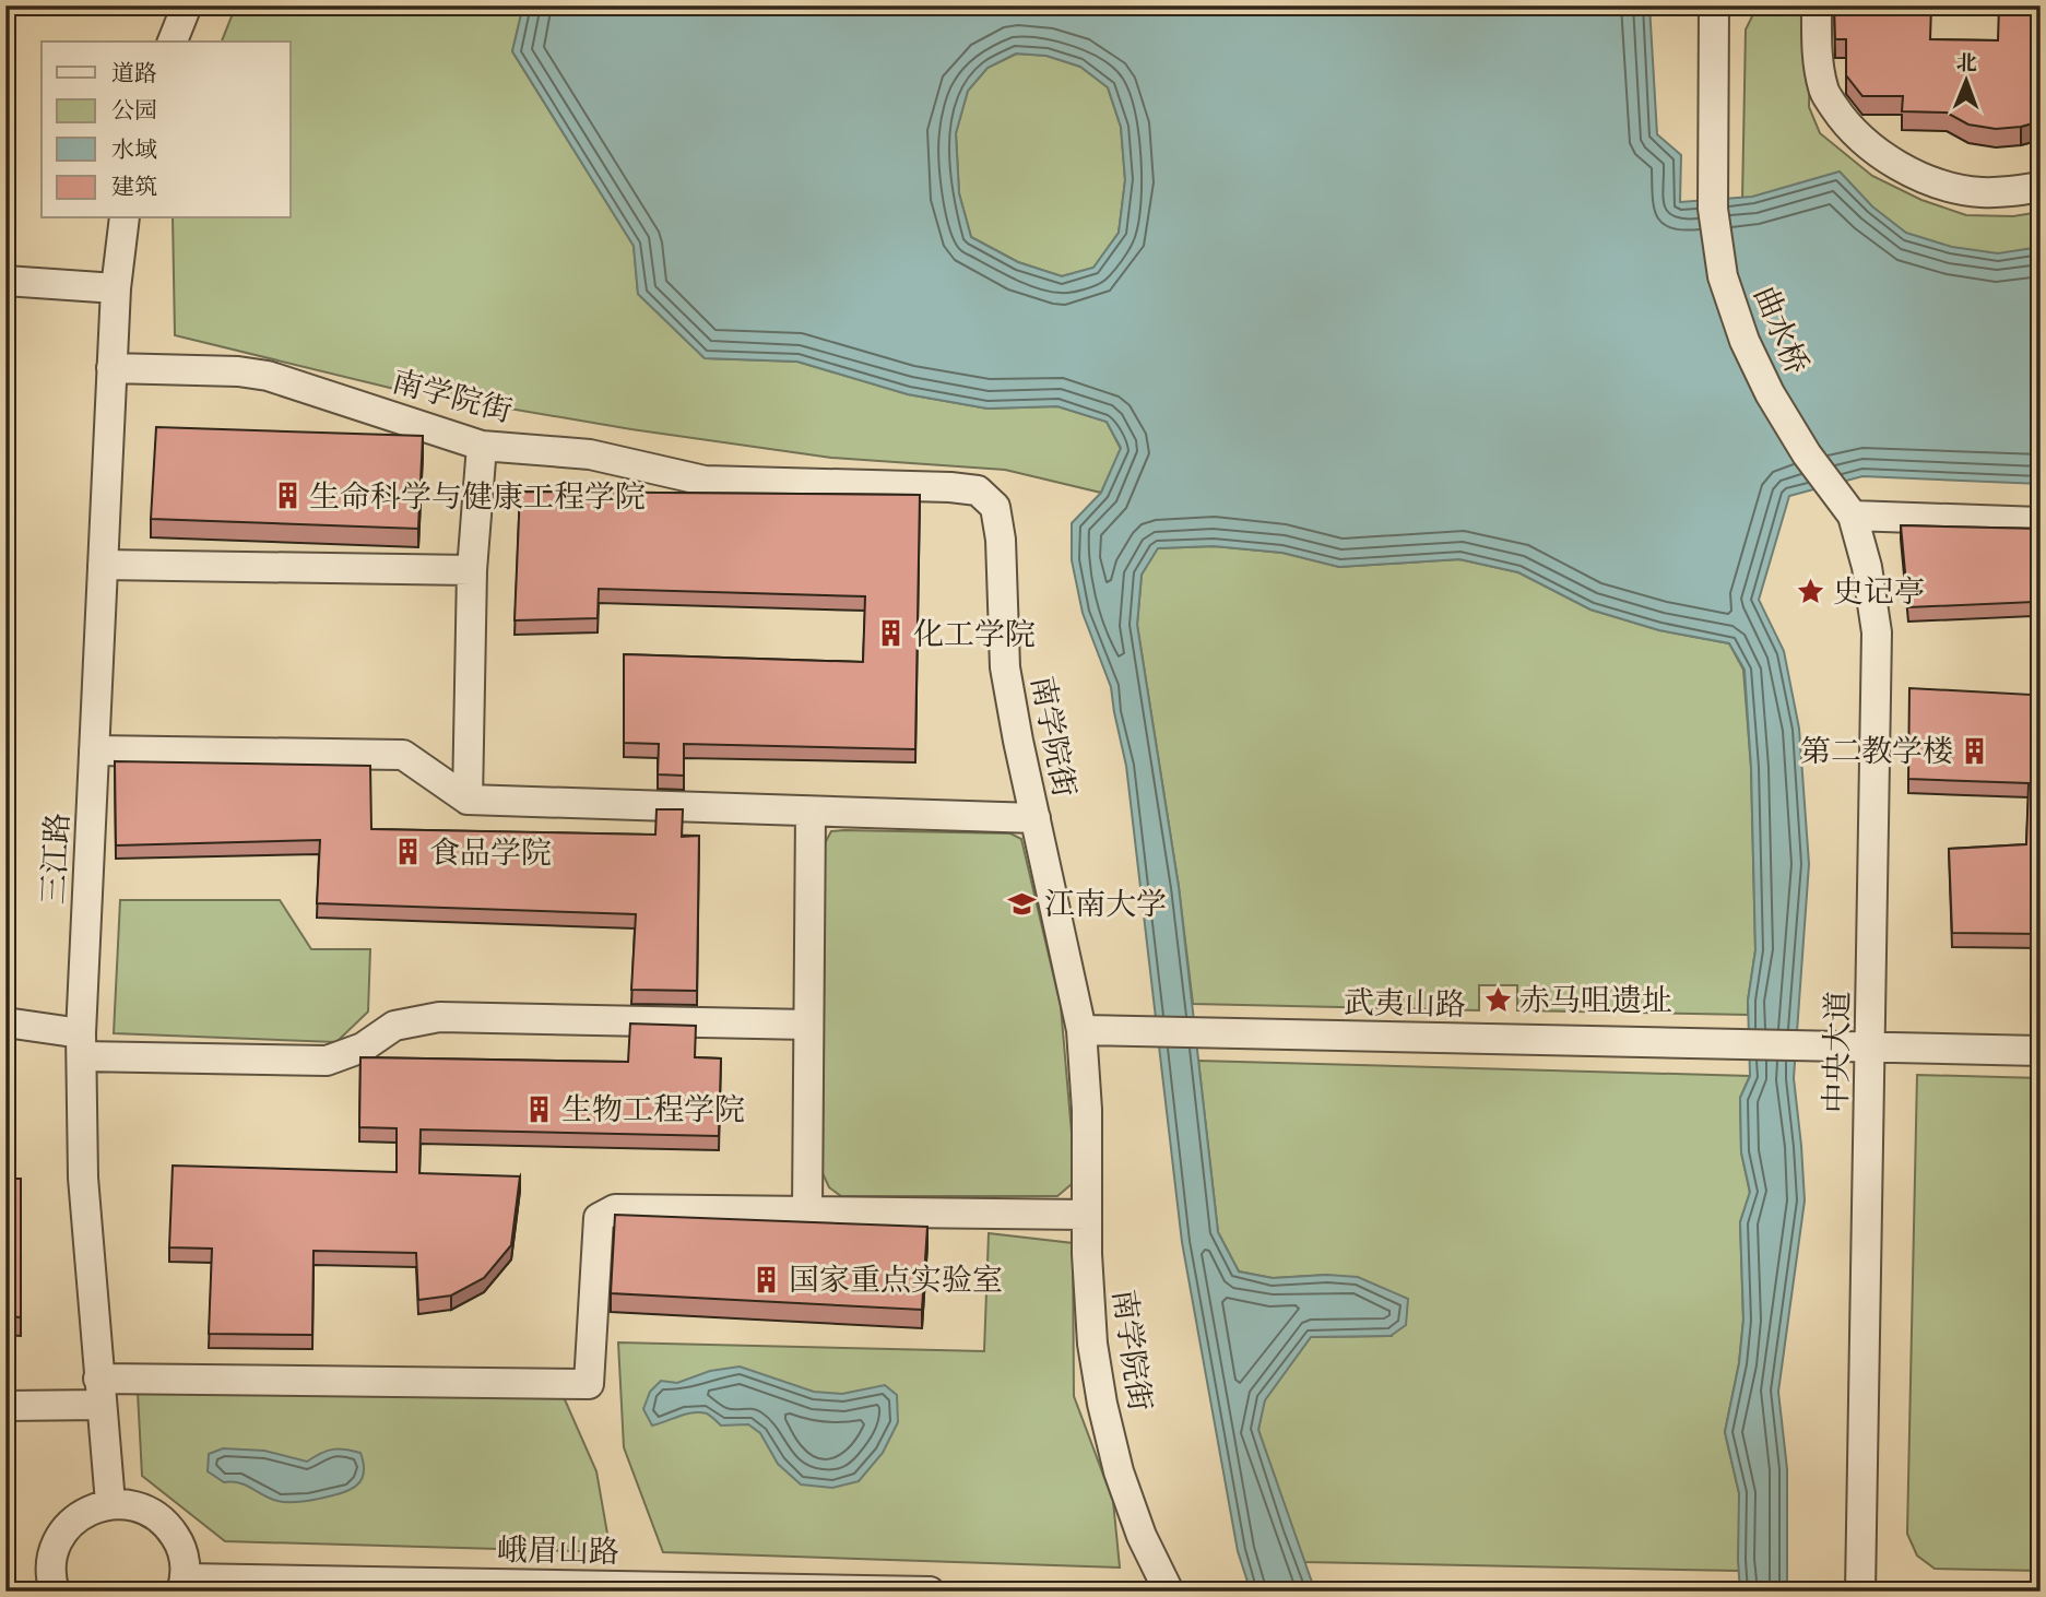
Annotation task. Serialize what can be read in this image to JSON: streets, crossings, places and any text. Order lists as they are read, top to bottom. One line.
{"streets":{"street":["曲水桥","南学院街","三江路","武夷山路","中央大道","峨眉山路"]},"crossings":[["曲水桥","中央大道"],["南学院街","三江路"],["南学院街","武夷山路"],["武夷山路","中央大道"]],"places":{"building":["生命科学与健康工程学院","化工学院","第二教学楼","食品学院","生物工程学院","国家重点实验室"],"place":["史记亭","赤马咀遗址"],"school or university":["江南大学"]},"legend":["道路","公园","水域","建筑"],"north":"top"}
